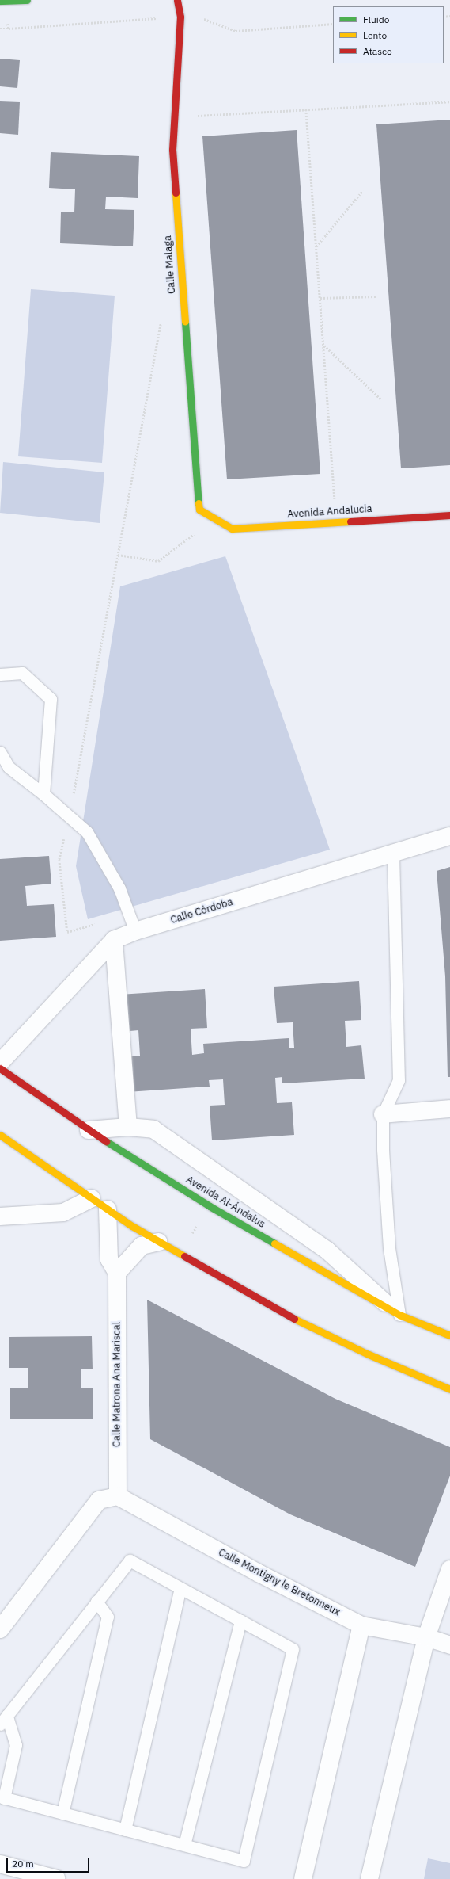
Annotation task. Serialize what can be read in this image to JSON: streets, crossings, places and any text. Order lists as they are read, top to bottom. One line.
{"streets":{"street":["Calle Malaga","Avenida Andalucia","Calle Córdoba","Avenida Al-Ándalus","Calle Matrona Ana Mariscal","Calle Montigny le Bretonneux"]},"crossings":[["Calle Malaga","Avenida Andalucia"],["Calle Matrona Ana Mariscal","Calle Montigny le Bretonneux"]],"legend":["Fluido","Lento","Atasco"],"scale_bar":"20 m"}
